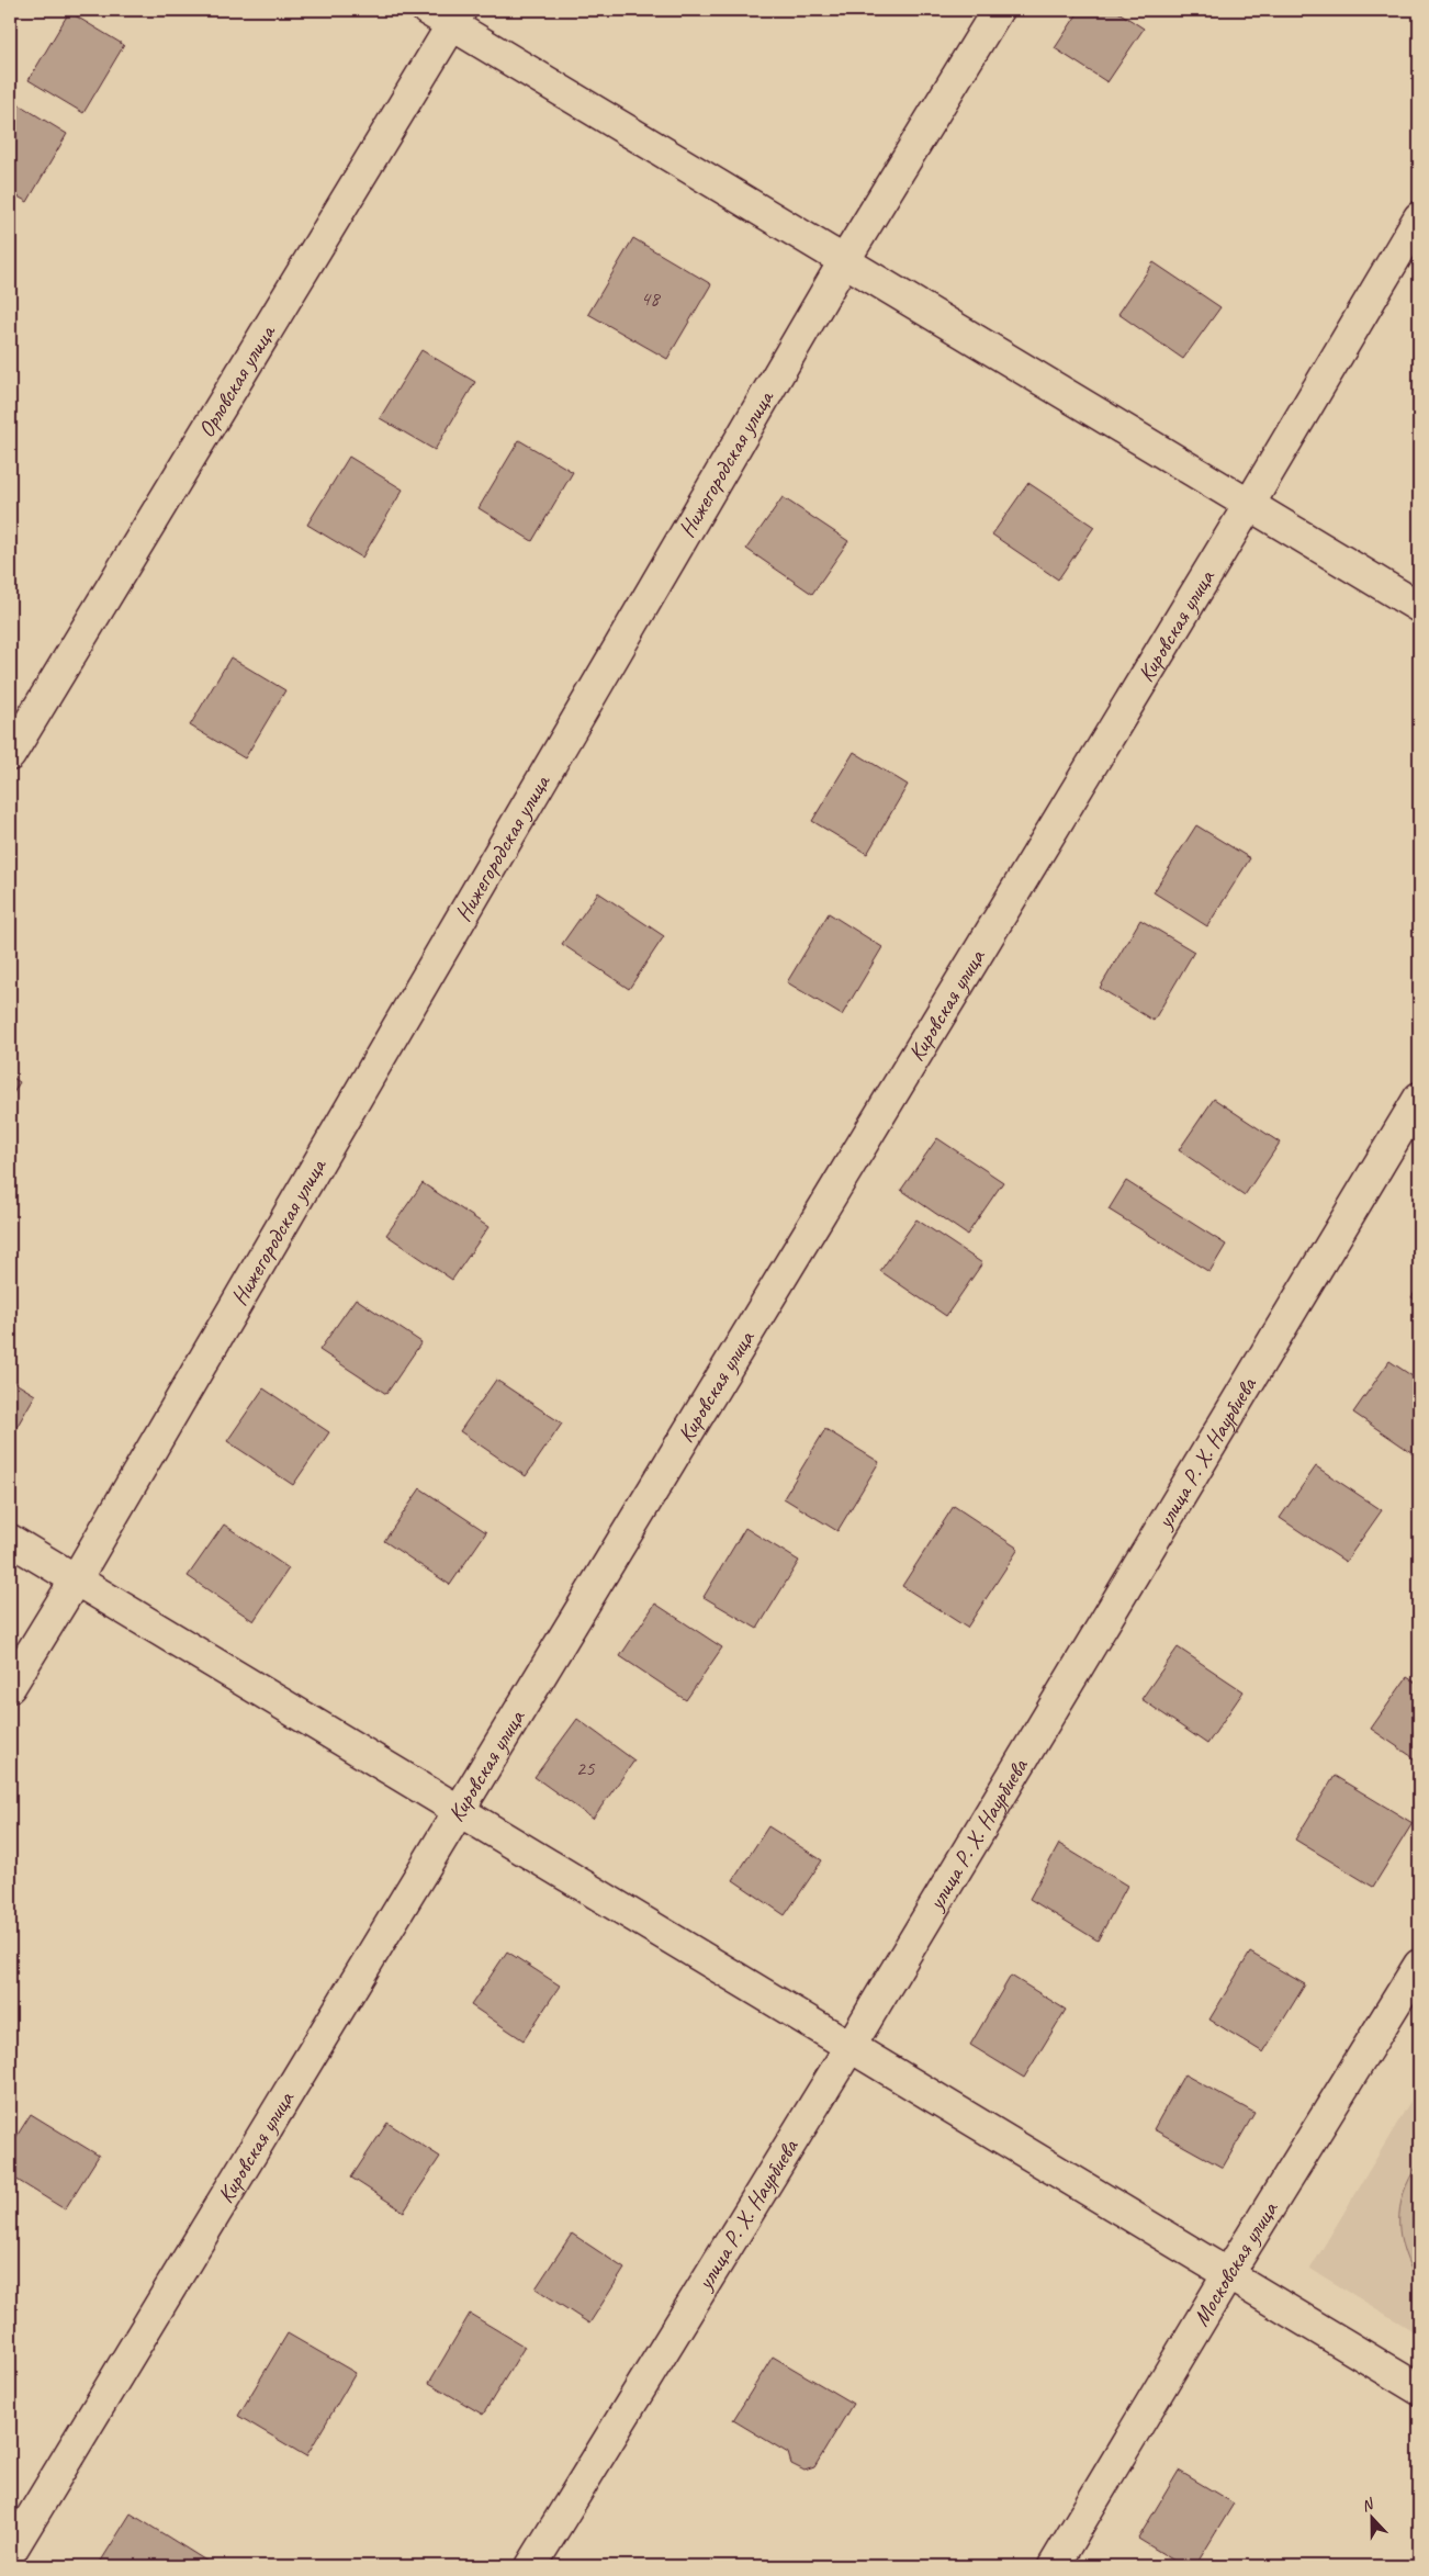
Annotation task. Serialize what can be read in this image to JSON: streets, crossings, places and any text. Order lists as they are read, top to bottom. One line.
{"streets":{"street":["Орловская улица","Нижегородская улица","Кировская улица","улица Р. Х. Наурбиева","Московская улица"]},"house_numbers":["48","25"],"north":"top"}
